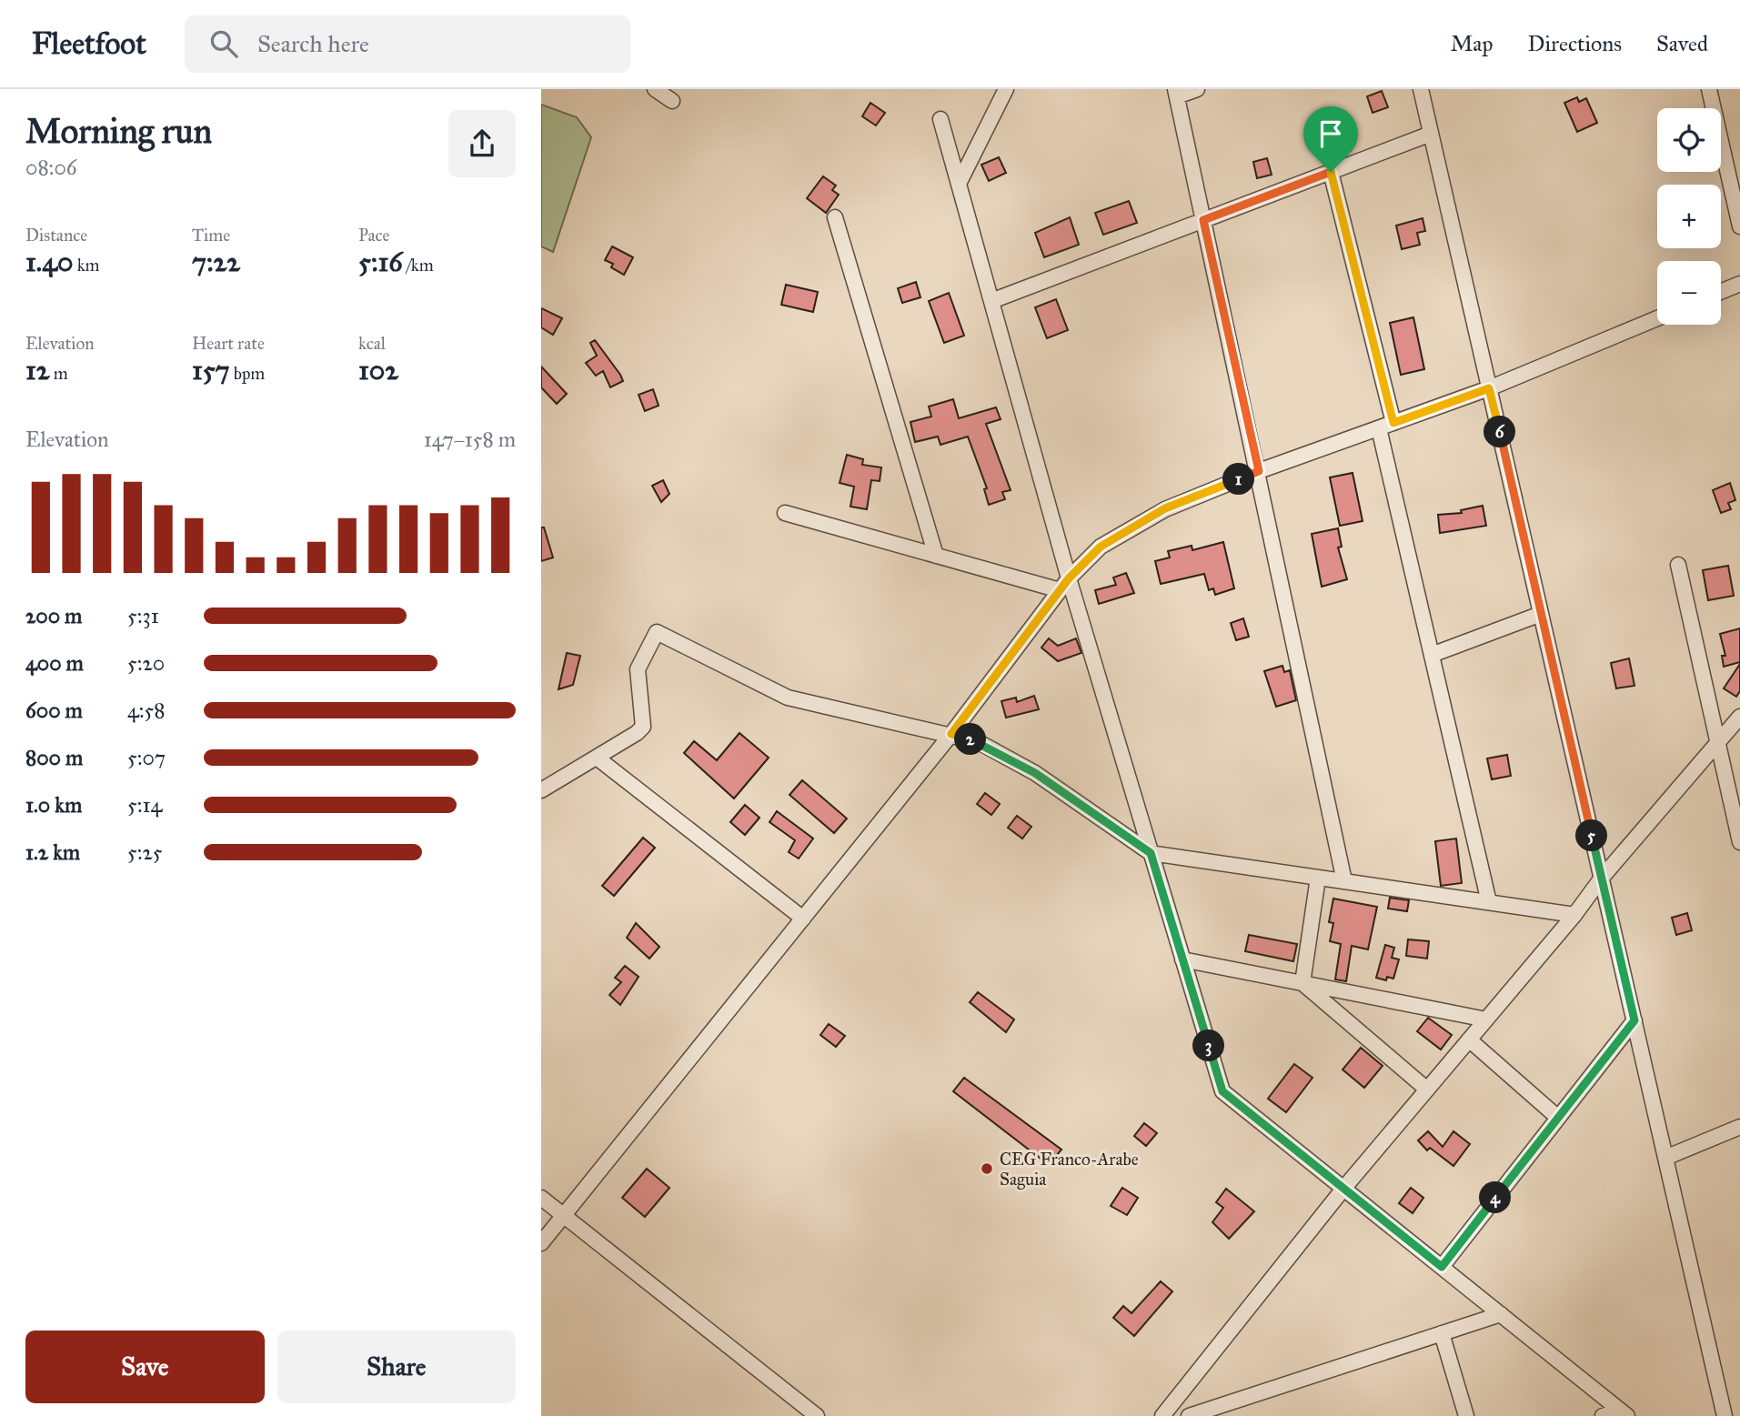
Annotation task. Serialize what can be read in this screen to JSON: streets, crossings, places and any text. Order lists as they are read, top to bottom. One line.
{"places":["CEG Franco-Arabe Saguia"],"page":{"header":"Fleetfoot","search":"Search here","nav":["Map","Directions","Saved"],"heading":["Morning run","08:06"],"map_buttons":["+","−"],"stats":[["Distance","1.40 km"],["Time","7:22"],["Pace","5:16 /km"],["Elevation","12 m"],["Heart rate","157 bpm"],["kcal","102"]],"chart":["Elevation","147–158 m"],"pins":["6","1","2","5","3","4"],"list":[{"name":"200 m","note":"5:31"},{"name":"400 m","note":"5:20"},{"name":"600 m","note":"4:58"},{"name":"800 m","note":"5:07"},{"name":"1.0 km","note":"5:14"},{"name":"1.2 km","note":"5:25"}],"buttons":["Save","Share"]}}
